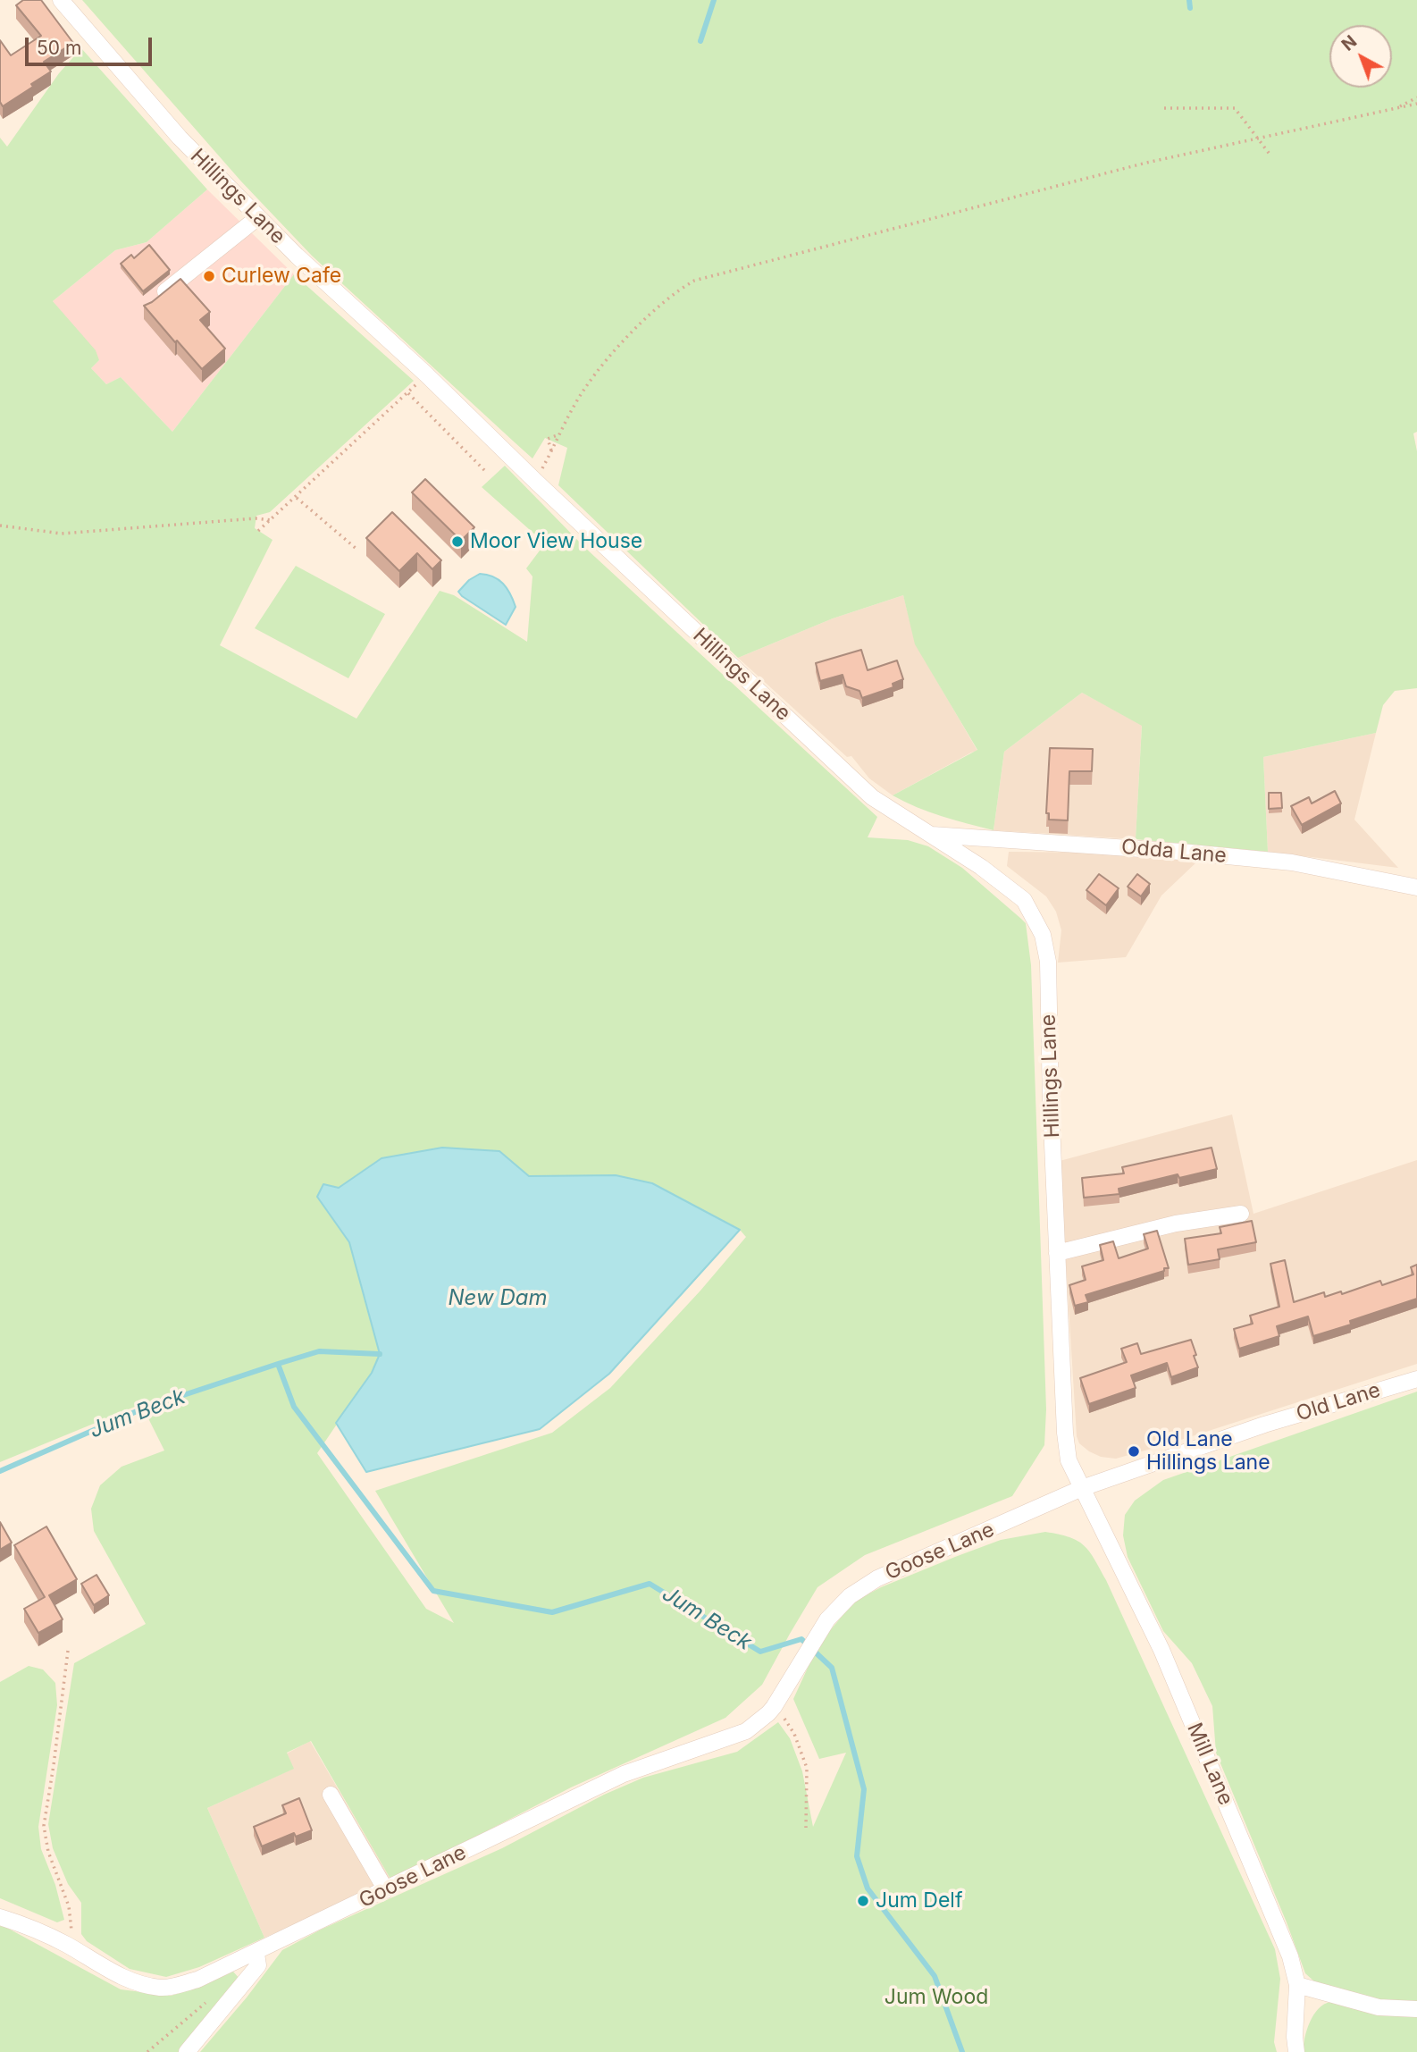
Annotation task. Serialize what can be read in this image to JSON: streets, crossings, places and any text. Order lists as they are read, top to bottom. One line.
{"streets":{"street":["Hillings Lane","Odda Lane","Old Lane","Goose Lane","Mill Lane"]},"crossings":[["Hillings Lane","Odda Lane"],["Hillings Lane","Old Lane"],["Hillings Lane","Goose Lane"],["Hillings Lane","Mill Lane"],["Old Lane","Goose Lane"],["Old Lane","Mill Lane"],["Goose Lane","Mill Lane"]],"water":["New Dam","Jum Beck"],"parks":["Jum Wood"],"places":["Curlew Cafe","Moor View House","Old Lane Hillings Lane","Jum Delf"],"scale_bar":"50 m","north":"top left"}
